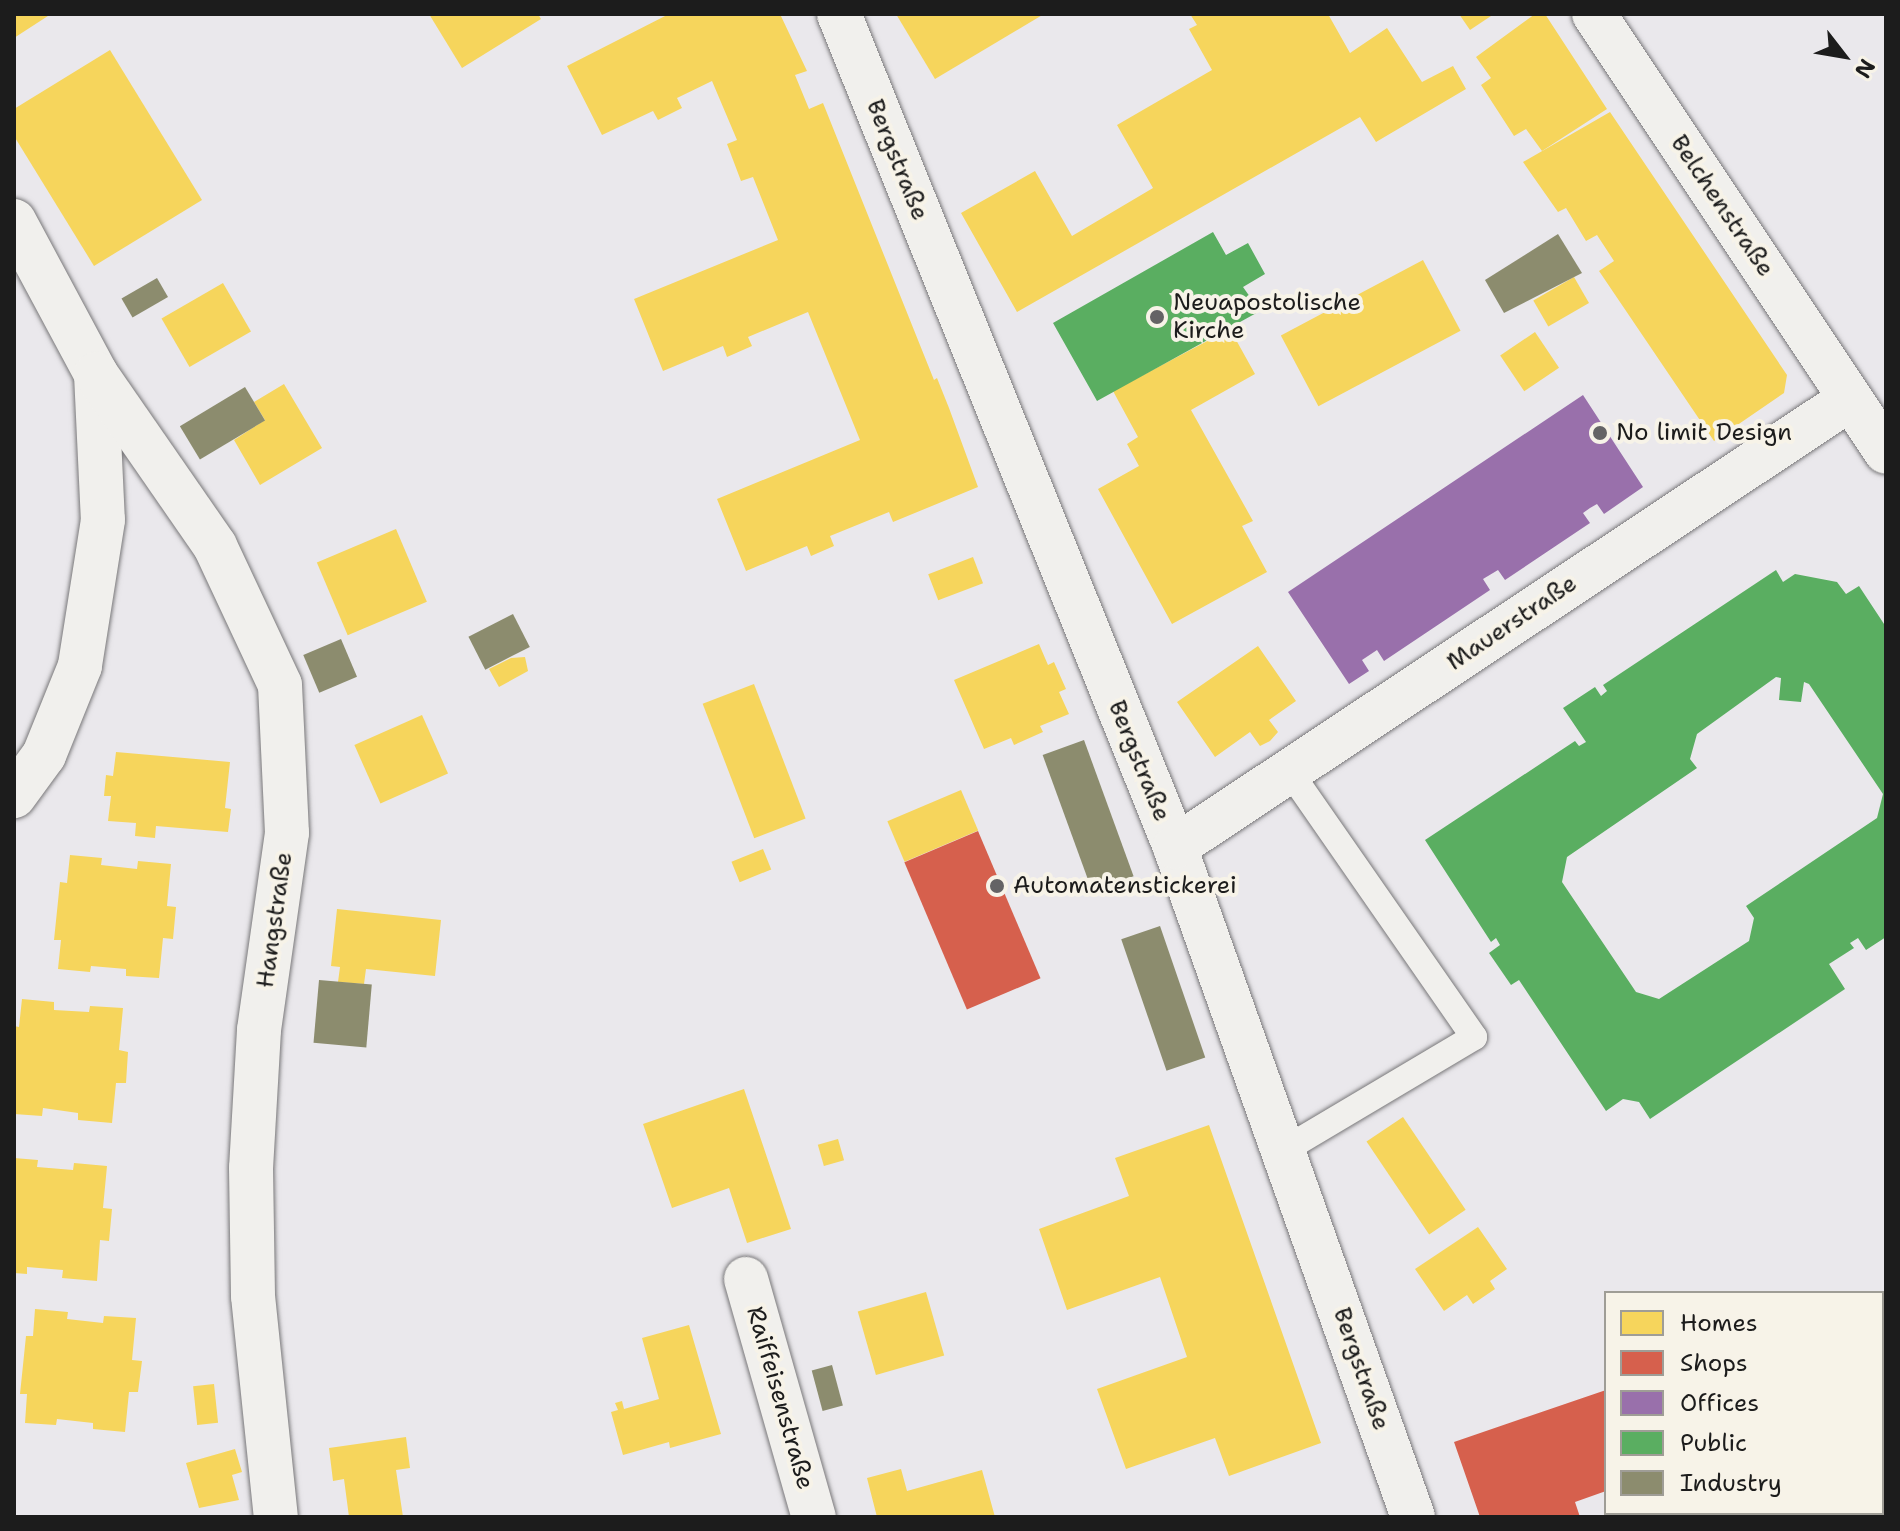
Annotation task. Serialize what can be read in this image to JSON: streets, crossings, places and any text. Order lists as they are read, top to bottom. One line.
{"streets":{"street":["Bergstraße","Belchenstraße","Mauerstraße","Hangstraße","Raiffeisenstraße"]},"crossings":[["Bergstraße","Mauerstraße"],["Belchenstraße","Mauerstraße"]],"places":["Neuapostolische Kirche","No limit Design","Automatenstickerei"],"legend":["Homes","Shops","Offices","Public","Industry"],"north":"bottom right"}
